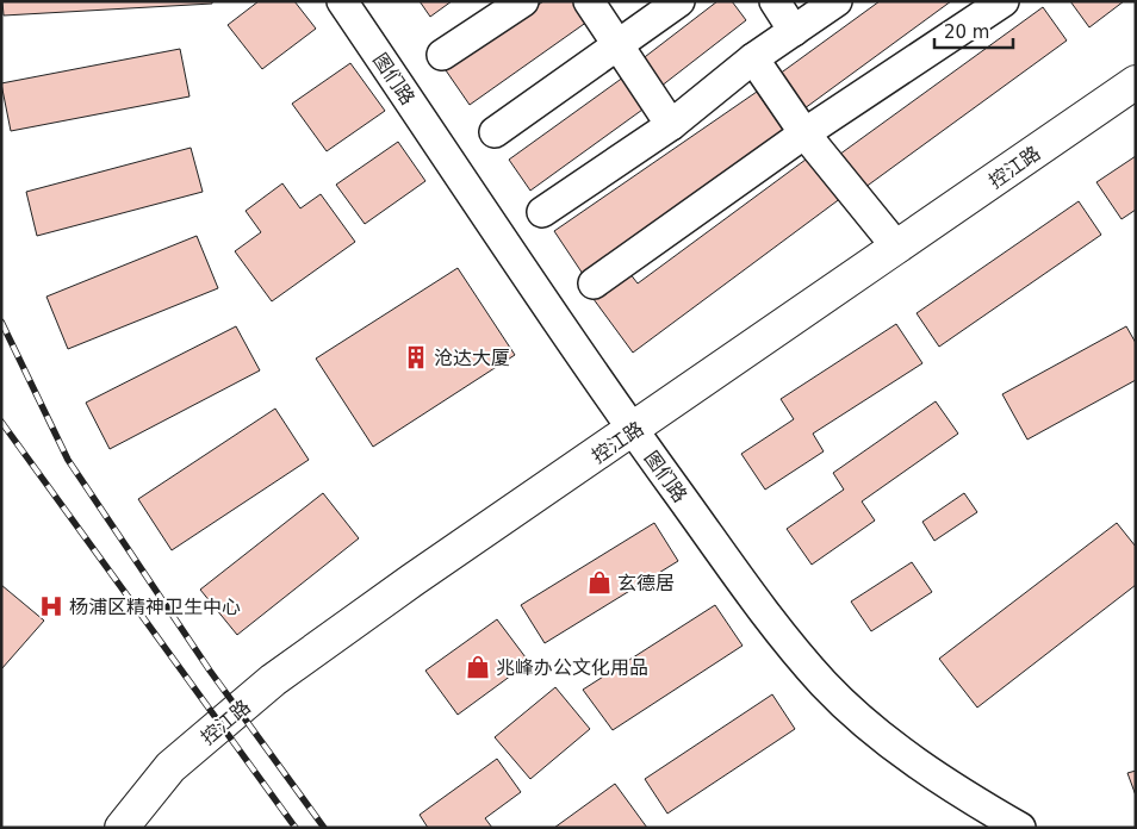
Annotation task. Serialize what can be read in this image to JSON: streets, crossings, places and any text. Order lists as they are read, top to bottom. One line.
{"streets":{"main road":["控江路"],"street":["图们路"]},"crossings":[["图们路","控江路"]],"places":{"building":["沧达大厦"],"shop":["玄德居","兆峰办公文化用品"],"hospital":["杨浦区精神卫生中心"]},"scale_bar":"20 m"}
